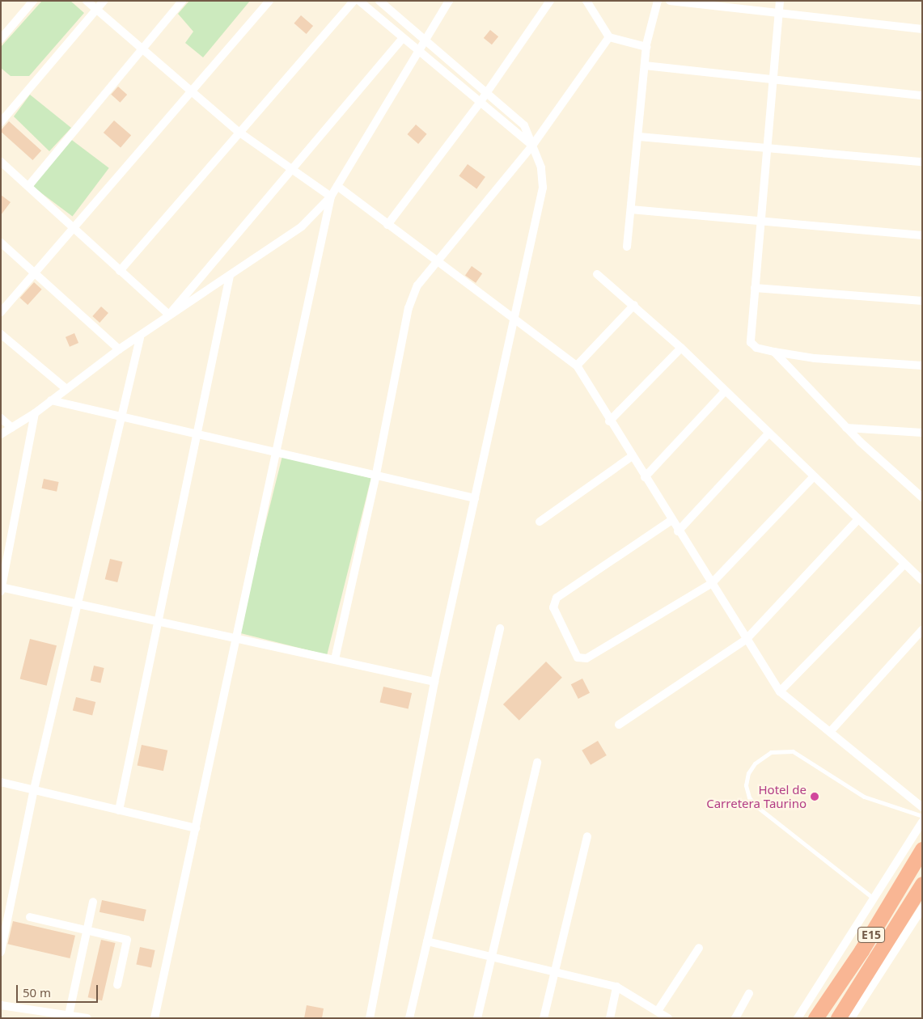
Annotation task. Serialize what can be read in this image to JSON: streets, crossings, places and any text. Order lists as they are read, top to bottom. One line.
{"streets":{"highway":["E15"]},"places":["Hotel de Carretera Taurino"],"scale_bar":"50 m"}
